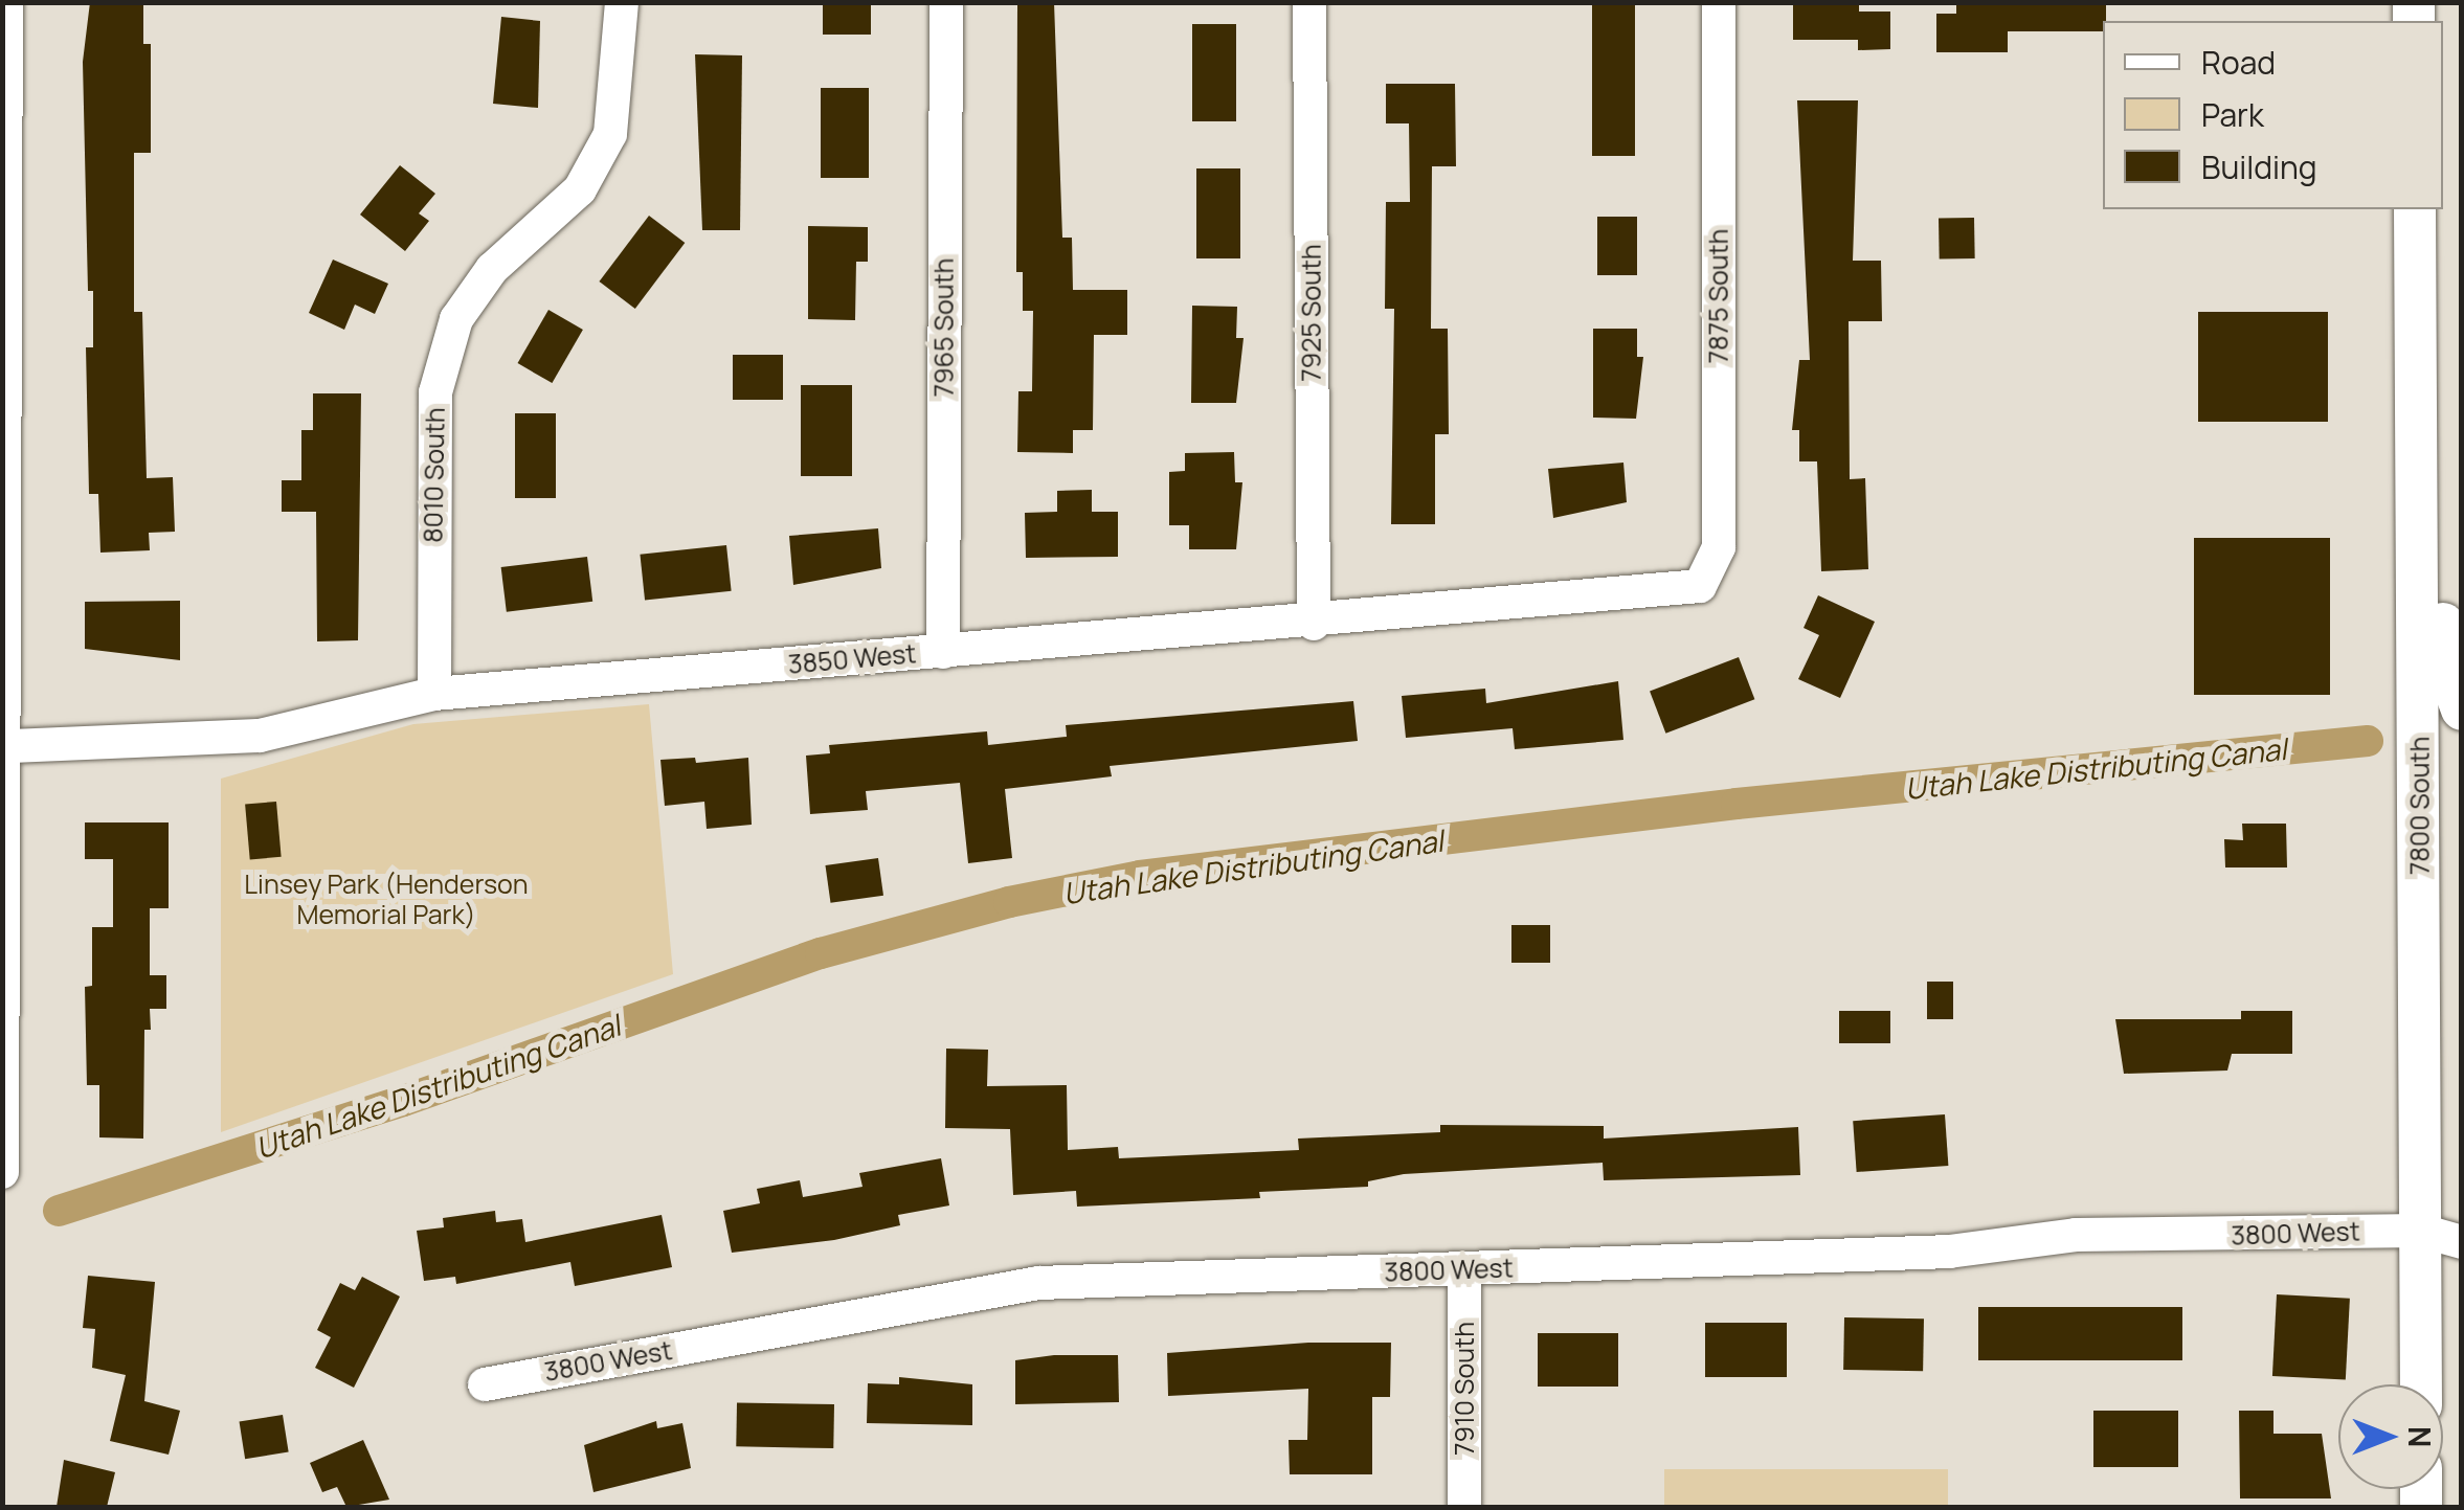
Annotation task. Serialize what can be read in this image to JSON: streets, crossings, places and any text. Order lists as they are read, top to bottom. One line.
{"streets":{"main road":["7800 South"],"street":["7875 South","7925 South","7965 South","8010 South","3850 West","3800 West","7910 South"]},"crossings":[["7875 South","3850 West"],["7925 South","3850 West"],["7965 South","3850 West"],["8010 South","3850 West"],["7800 South","3800 West"],["3800 West","7910 South"]],"water":["Utah Lake Distributing Canal"],"parks":["Linsey Park (Henderson Memorial Park)"],"legend":["Road","Park","Building"],"north":"right"}
